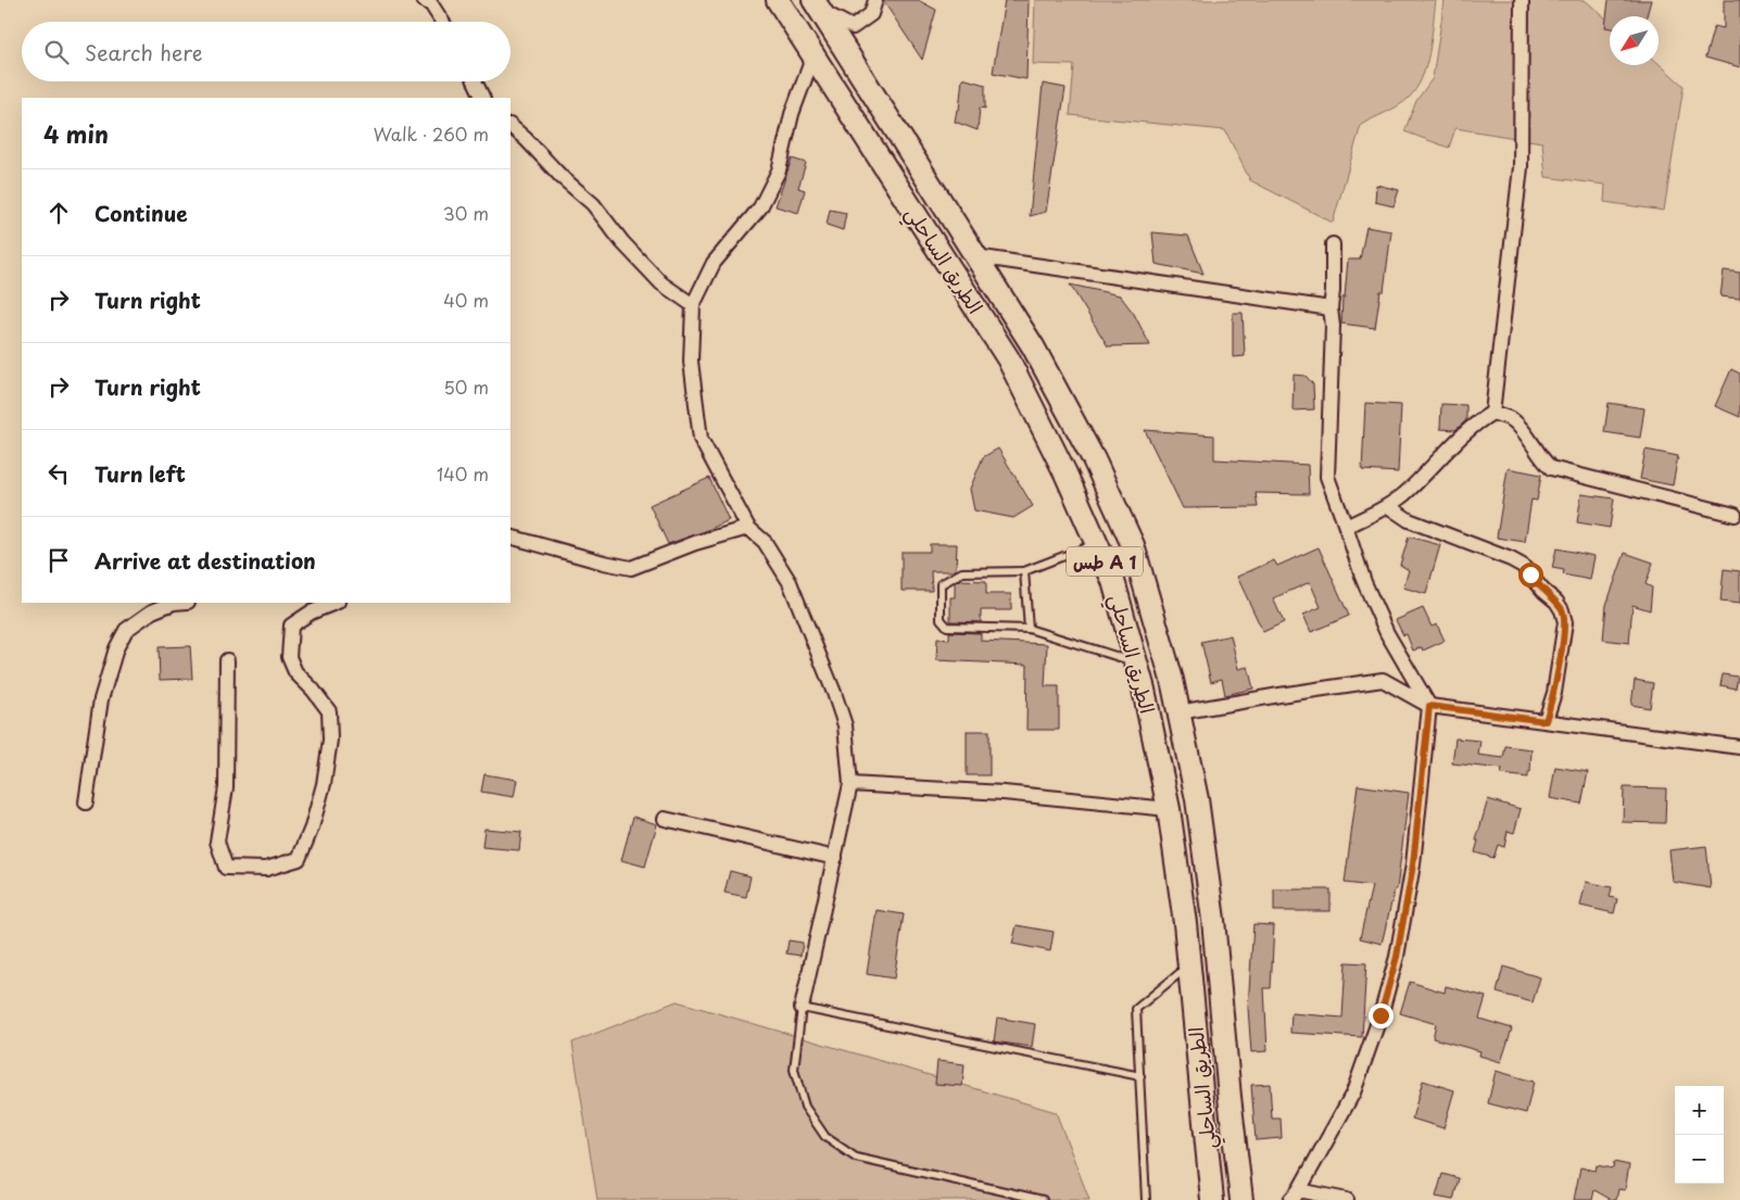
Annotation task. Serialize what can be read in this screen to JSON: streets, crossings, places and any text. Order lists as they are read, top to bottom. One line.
{"streets":{"highway":["الطريق الساحلي","طس A 1"]},"north":"bottom left","page":{"search":"Search here","heading":["4 min","Walk · 260 m"],"list":[["Continue","30 m"],["Turn right","40 m"],["Turn right","50 m"],["Turn left","140 m"],"Arrive at destination"],"map_buttons":["+","−"]}}
